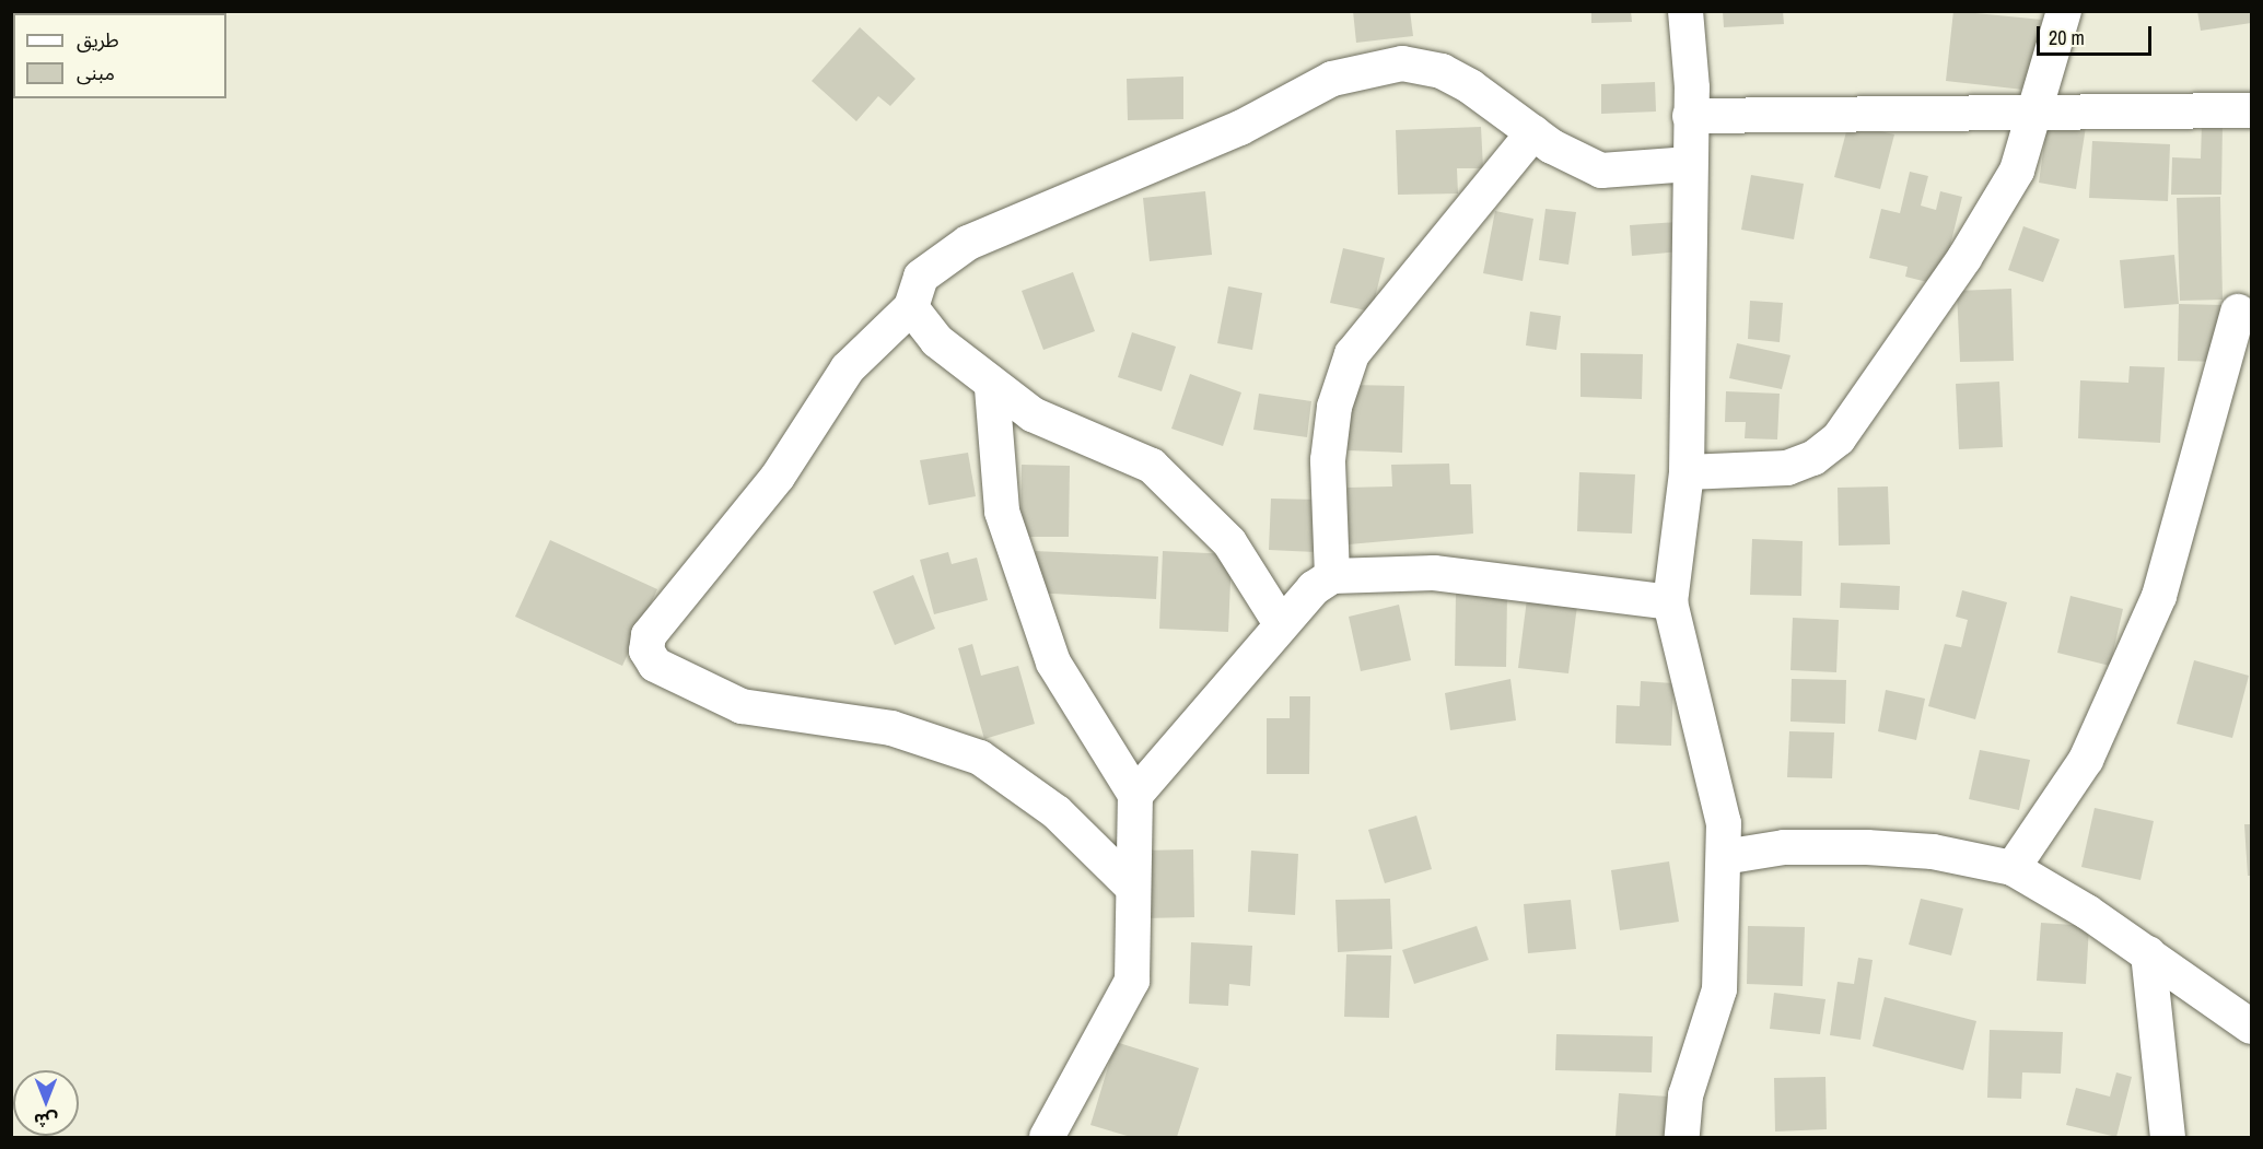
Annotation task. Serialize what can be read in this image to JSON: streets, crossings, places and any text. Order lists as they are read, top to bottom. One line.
{"legend":["طريق","مبنى"],"scale_bar":"20 m","north":"bottom"}
